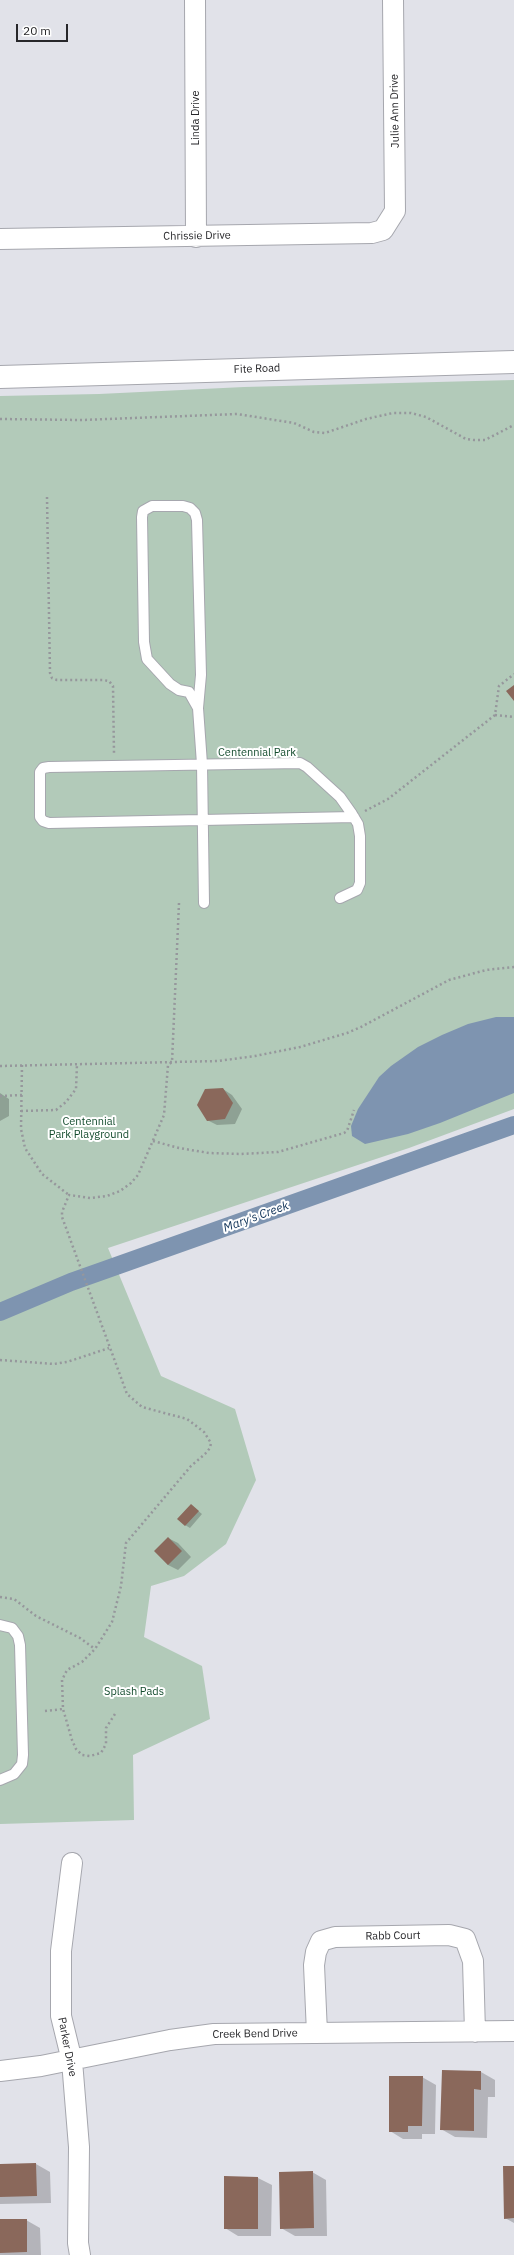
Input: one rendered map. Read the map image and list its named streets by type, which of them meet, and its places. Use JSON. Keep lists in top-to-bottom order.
{
  "streets": {
    "street": [
      "Julie Ann Drive",
      "Linda Drive",
      "Chrissie Drive",
      "Fite Road",
      "Rabb Court",
      "Creek Bend Drive",
      "Parker Drive"
    ]
  },
  "crossings": [
    ["Julie Ann Drive", "Chrissie Drive"],
    ["Linda Drive", "Chrissie Drive"],
    ["Rabb Court", "Creek Bend Drive"],
    ["Creek Bend Drive", "Parker Drive"]
  ],
  "water": ["Mary's Creek"],
  "parks": ["Centennial Park", "Centennial Park Playground", "Splash Pads"],
  "scale_bar": "20 m"
}
